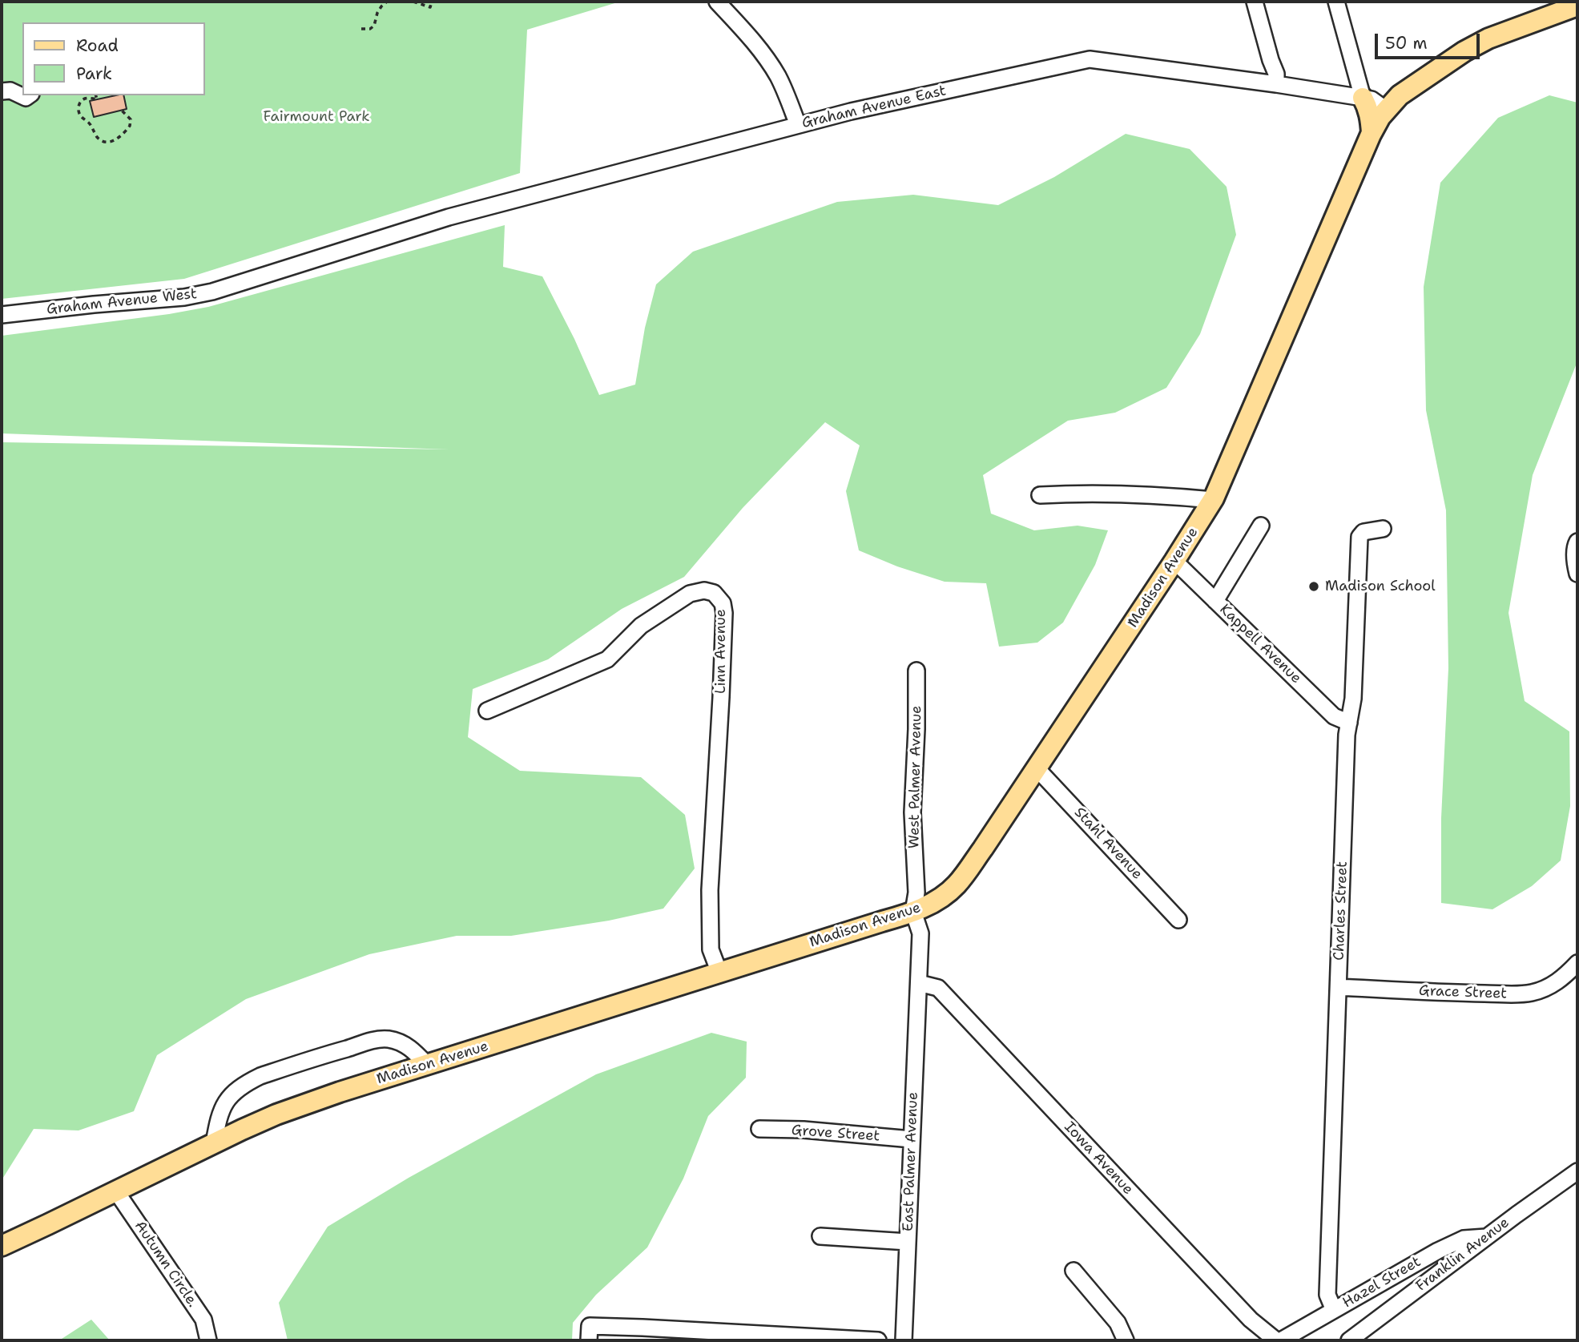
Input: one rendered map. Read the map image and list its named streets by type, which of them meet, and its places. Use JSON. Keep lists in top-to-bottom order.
{
  "streets": {
    "main road": ["Madison Avenue"],
    "street": [
      "Graham Avenue East",
      "Graham Avenue West",
      "Kappell Avenue",
      "Linn Avenue",
      "West Palmer Avenue",
      "Stahl Avenue",
      "Charles Street",
      "Grace Street",
      "Grove Street",
      "Iowa Avenue",
      "East Palmer Avenue",
      "Franklin Avenue",
      "Autumn Circle.",
      "Hazel Street"
    ]
  },
  "crossings": [
    ["Graham Avenue East", "Graham Avenue West"],
    ["Graham Avenue East", "Madison Avenue"],
    ["Madison Avenue", "Kappell Avenue"],
    ["Madison Avenue", "Linn Avenue"],
    ["Madison Avenue", "West Palmer Avenue"],
    ["Madison Avenue", "Stahl Avenue"],
    ["Madison Avenue", "Autumn Circle."],
    ["Kappell Avenue", "Charles Street"],
    ["West Palmer Avenue", "Iowa Avenue"],
    ["West Palmer Avenue", "East Palmer Avenue"],
    ["Charles Street", "Grace Street"],
    ["Charles Street", "Hazel Street"],
    ["Grove Street", "East Palmer Avenue"],
    ["Iowa Avenue", "East Palmer Avenue"],
    ["Franklin Avenue", "Hazel Street"]
  ],
  "parks": ["Fairmount Park"],
  "places": ["Madison School"],
  "legend": ["Road", "Park"],
  "scale_bar": "50 m"
}
